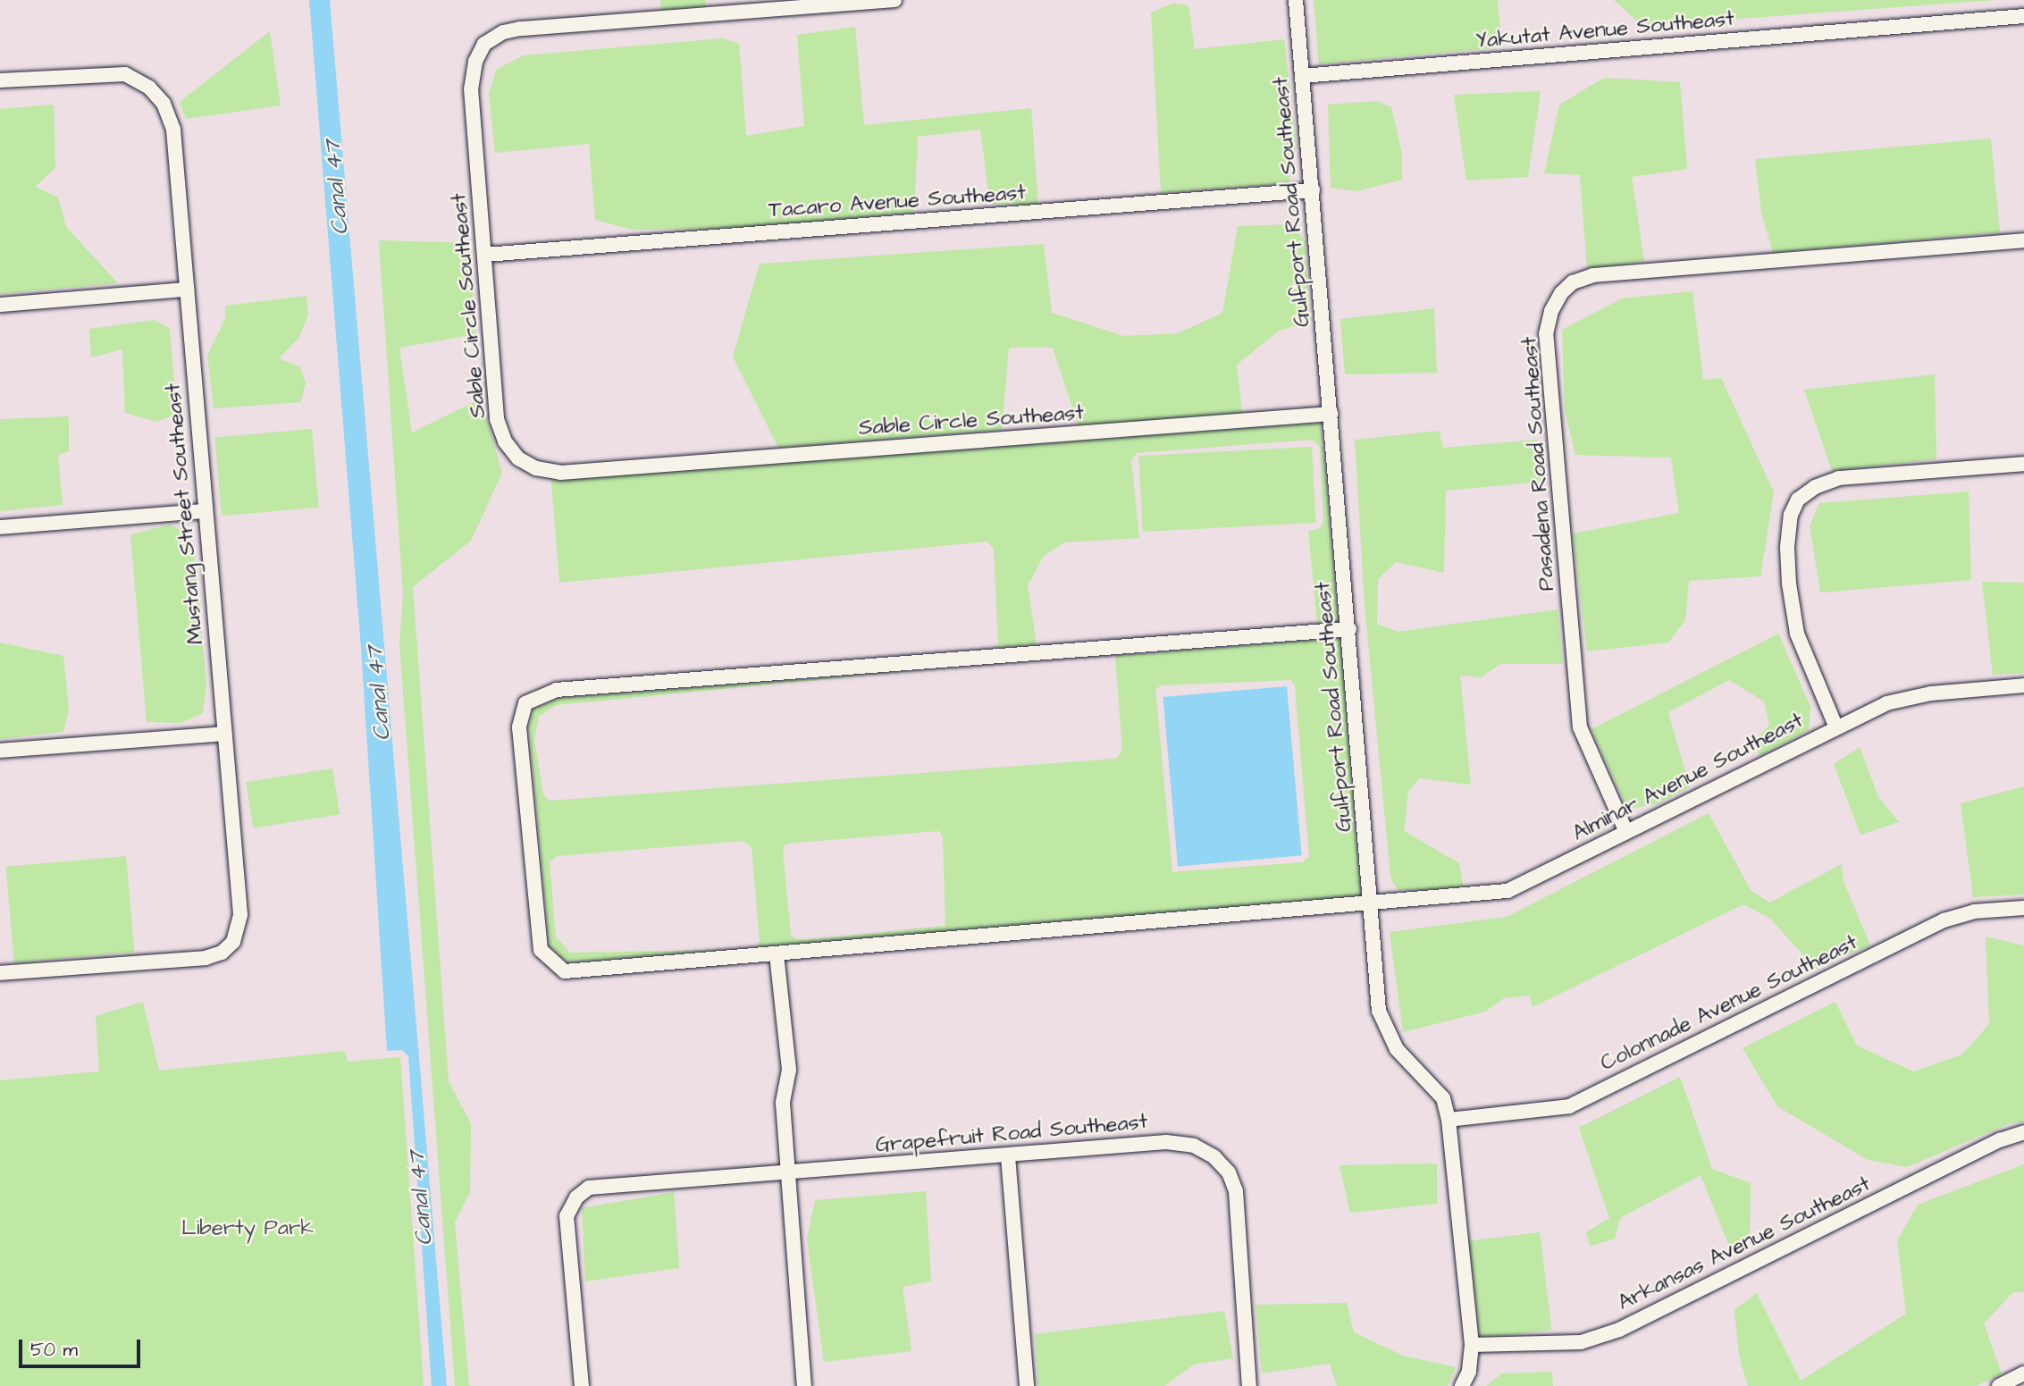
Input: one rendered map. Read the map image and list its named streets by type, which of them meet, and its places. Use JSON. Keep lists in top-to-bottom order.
{
  "streets": {
    "street": [
      "Yakutat Avenue Southeast",
      "Tacaro Avenue Southeast",
      "Gulfport Road Southeast",
      "Sable Circle Southeast",
      "Pasadena Road Southeast",
      "Mustang Street Southeast",
      "Alminar Avenue Southeast",
      "Colonnade Avenue Southeast",
      "Grapefruit Road Southeast",
      "Arkansas Avenue Southeast"
    ]
  },
  "crossings": [
    ["Yakutat Avenue Southeast", "Gulfport Road Southeast"],
    ["Tacaro Avenue Southeast", "Gulfport Road Southeast"],
    ["Tacaro Avenue Southeast", "Sable Circle Southeast"],
    ["Gulfport Road Southeast", "Sable Circle Southeast"],
    ["Gulfport Road Southeast", "Alminar Avenue Southeast"],
    ["Gulfport Road Southeast", "Colonnade Avenue Southeast"],
    ["Gulfport Road Southeast", "Arkansas Avenue Southeast"],
    ["Pasadena Road Southeast", "Alminar Avenue Southeast"]
  ],
  "water": ["Canal 47"],
  "parks": ["Liberty Park"],
  "scale_bar": "50 m"
}
